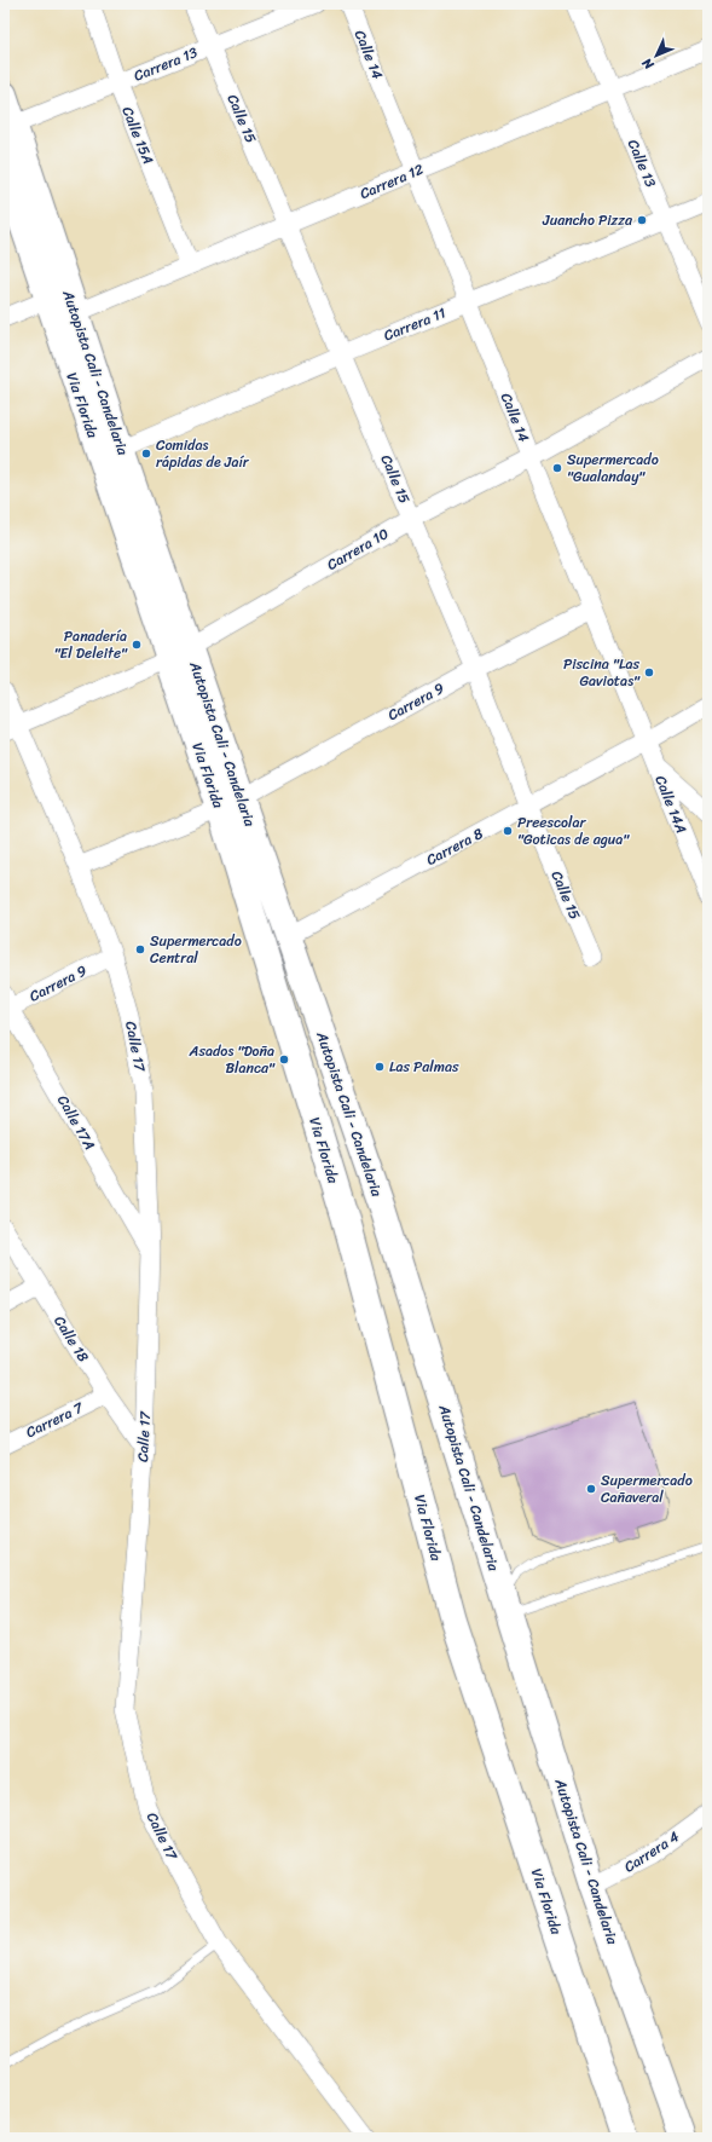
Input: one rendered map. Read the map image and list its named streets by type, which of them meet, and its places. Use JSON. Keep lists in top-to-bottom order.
{
  "streets": {
    "main road": ["Autopista Cali - Candelaria", "Via Florida"],
    "street": [
      "Calle 14",
      "Carrera 13",
      "Calle 15",
      "Calle 15A",
      "Calle 13",
      "Carrera 12",
      "Carrera 11",
      "Carrera 10",
      "Carrera 9",
      "Calle 14A",
      "Carrera 8",
      "Calle 17",
      "Calle 17A",
      "Calle 18",
      "Carrera 7",
      "Carrera 4"
    ]
  },
  "crossings": [
    ["Calle 14", "Carrera 12"],
    ["Calle 14", "Carrera 11"],
    ["Calle 14", "Carrera 10"],
    ["Calle 14", "Carrera 9"],
    ["Calle 14", "Calle 14A"],
    ["Calle 14", "Carrera 8"],
    ["Carrera 13", "Calle 15"],
    ["Carrera 13", "Calle 15A"],
    ["Carrera 13", "Autopista Cali - Candelaria"],
    ["Calle 15", "Carrera 12"],
    ["Calle 15", "Carrera 11"],
    ["Calle 15", "Carrera 10"],
    ["Calle 15", "Carrera 9"],
    ["Calle 15", "Carrera 8"],
    ["Calle 15A", "Carrera 12"],
    ["Calle 13", "Carrera 12"],
    ["Calle 13", "Carrera 11"],
    ["Carrera 12", "Autopista Cali - Candelaria"],
    ["Carrera 11", "Autopista Cali - Candelaria"],
    ["Autopista Cali - Candelaria", "Via Florida"],
    ["Autopista Cali - Candelaria", "Carrera 10"],
    ["Autopista Cali - Candelaria", "Carrera 9"],
    ["Autopista Cali - Candelaria", "Carrera 8"],
    ["Autopista Cali - Candelaria", "Carrera 4"],
    ["Via Florida", "Carrera 10"],
    ["Via Florida", "Carrera 9"],
    ["Carrera 10", "Calle 17"],
    ["Carrera 9", "Calle 17"],
    ["Carrera 9", "Calle 17A"],
    ["Calle 17", "Calle 17A"],
    ["Calle 17", "Calle 18"],
    ["Calle 18", "Carrera 7"]
  ],
  "places": [
    "Juancho Pizza",
    "Comidas rápidas de Jaír",
    "Supermercado \"Gualanday\"",
    "Panadería \"El Deleite\"",
    "Piscina \"Las Gaviotas\"",
    "Preescolar \"Goticas de agua\"",
    "Supermercado Central",
    "Asados \"Doña Blanca\"",
    "Las Palmas",
    "Supermercado Cañaveral"
  ],
  "north": "bottom left"
}
